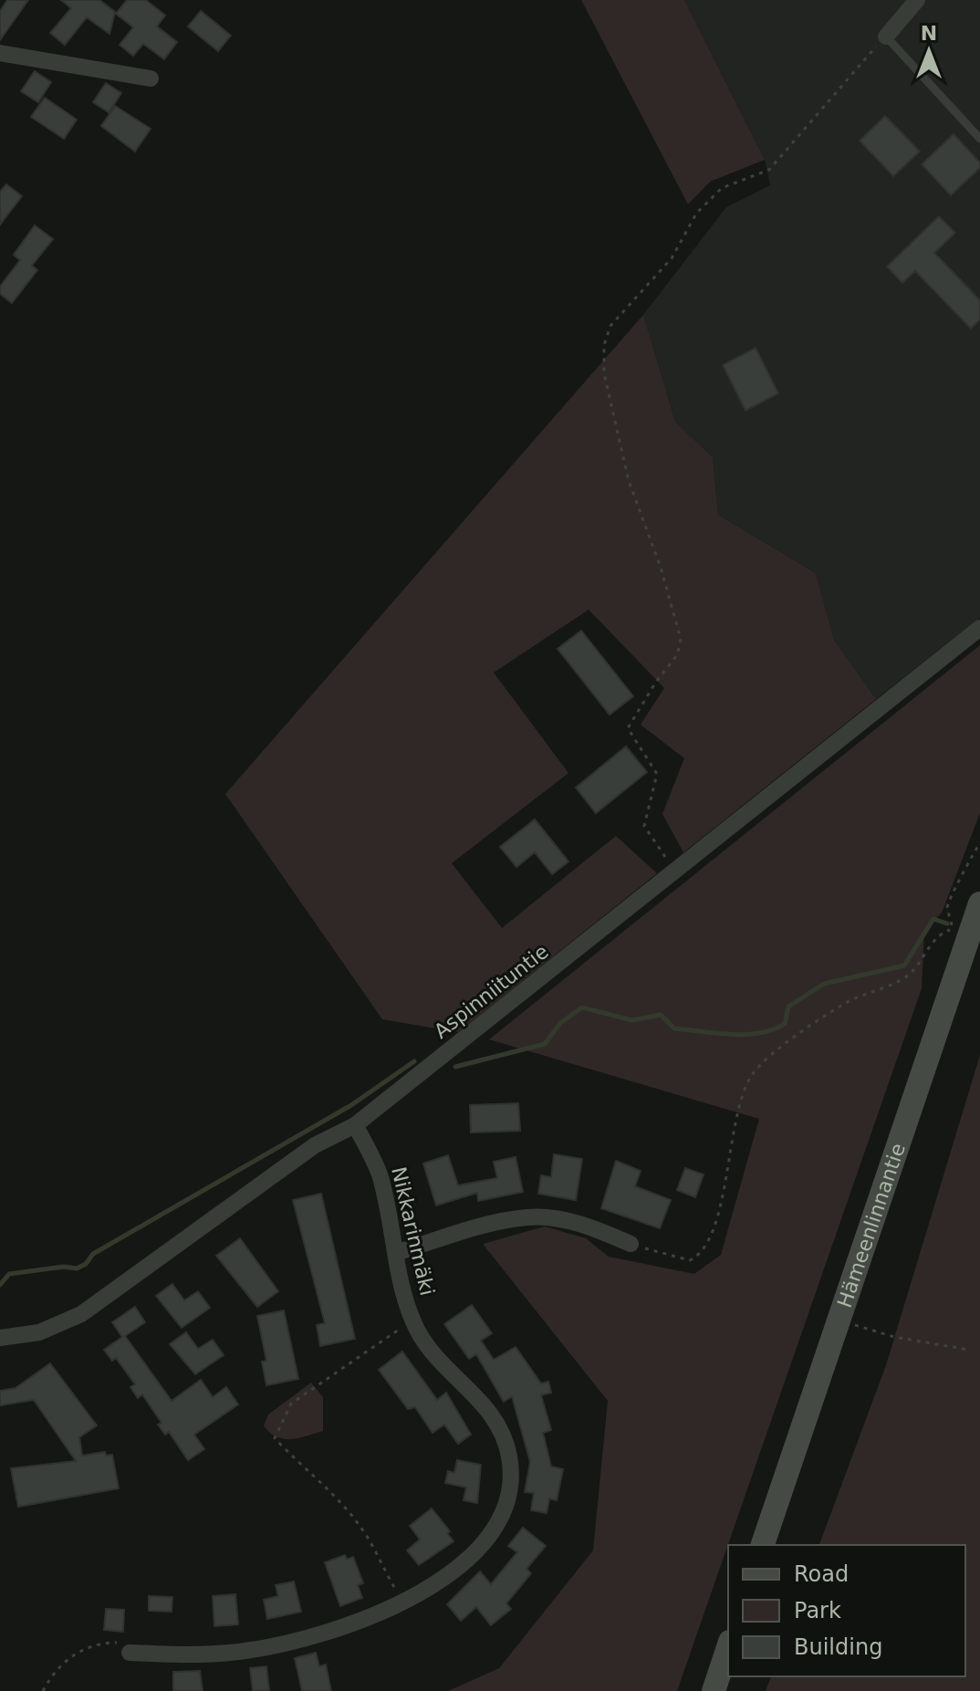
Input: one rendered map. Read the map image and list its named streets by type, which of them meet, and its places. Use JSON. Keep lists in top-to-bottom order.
{
  "streets": {
    "main road": ["Hämeenlinnantie"],
    "street": ["Aspinniituntie", "Nikkarinmäki"]
  },
  "crossings": [
    ["Aspinniituntie", "Nikkarinmäki"]
  ],
  "legend": ["Road", "Park", "Building"],
  "north": "top"
}
